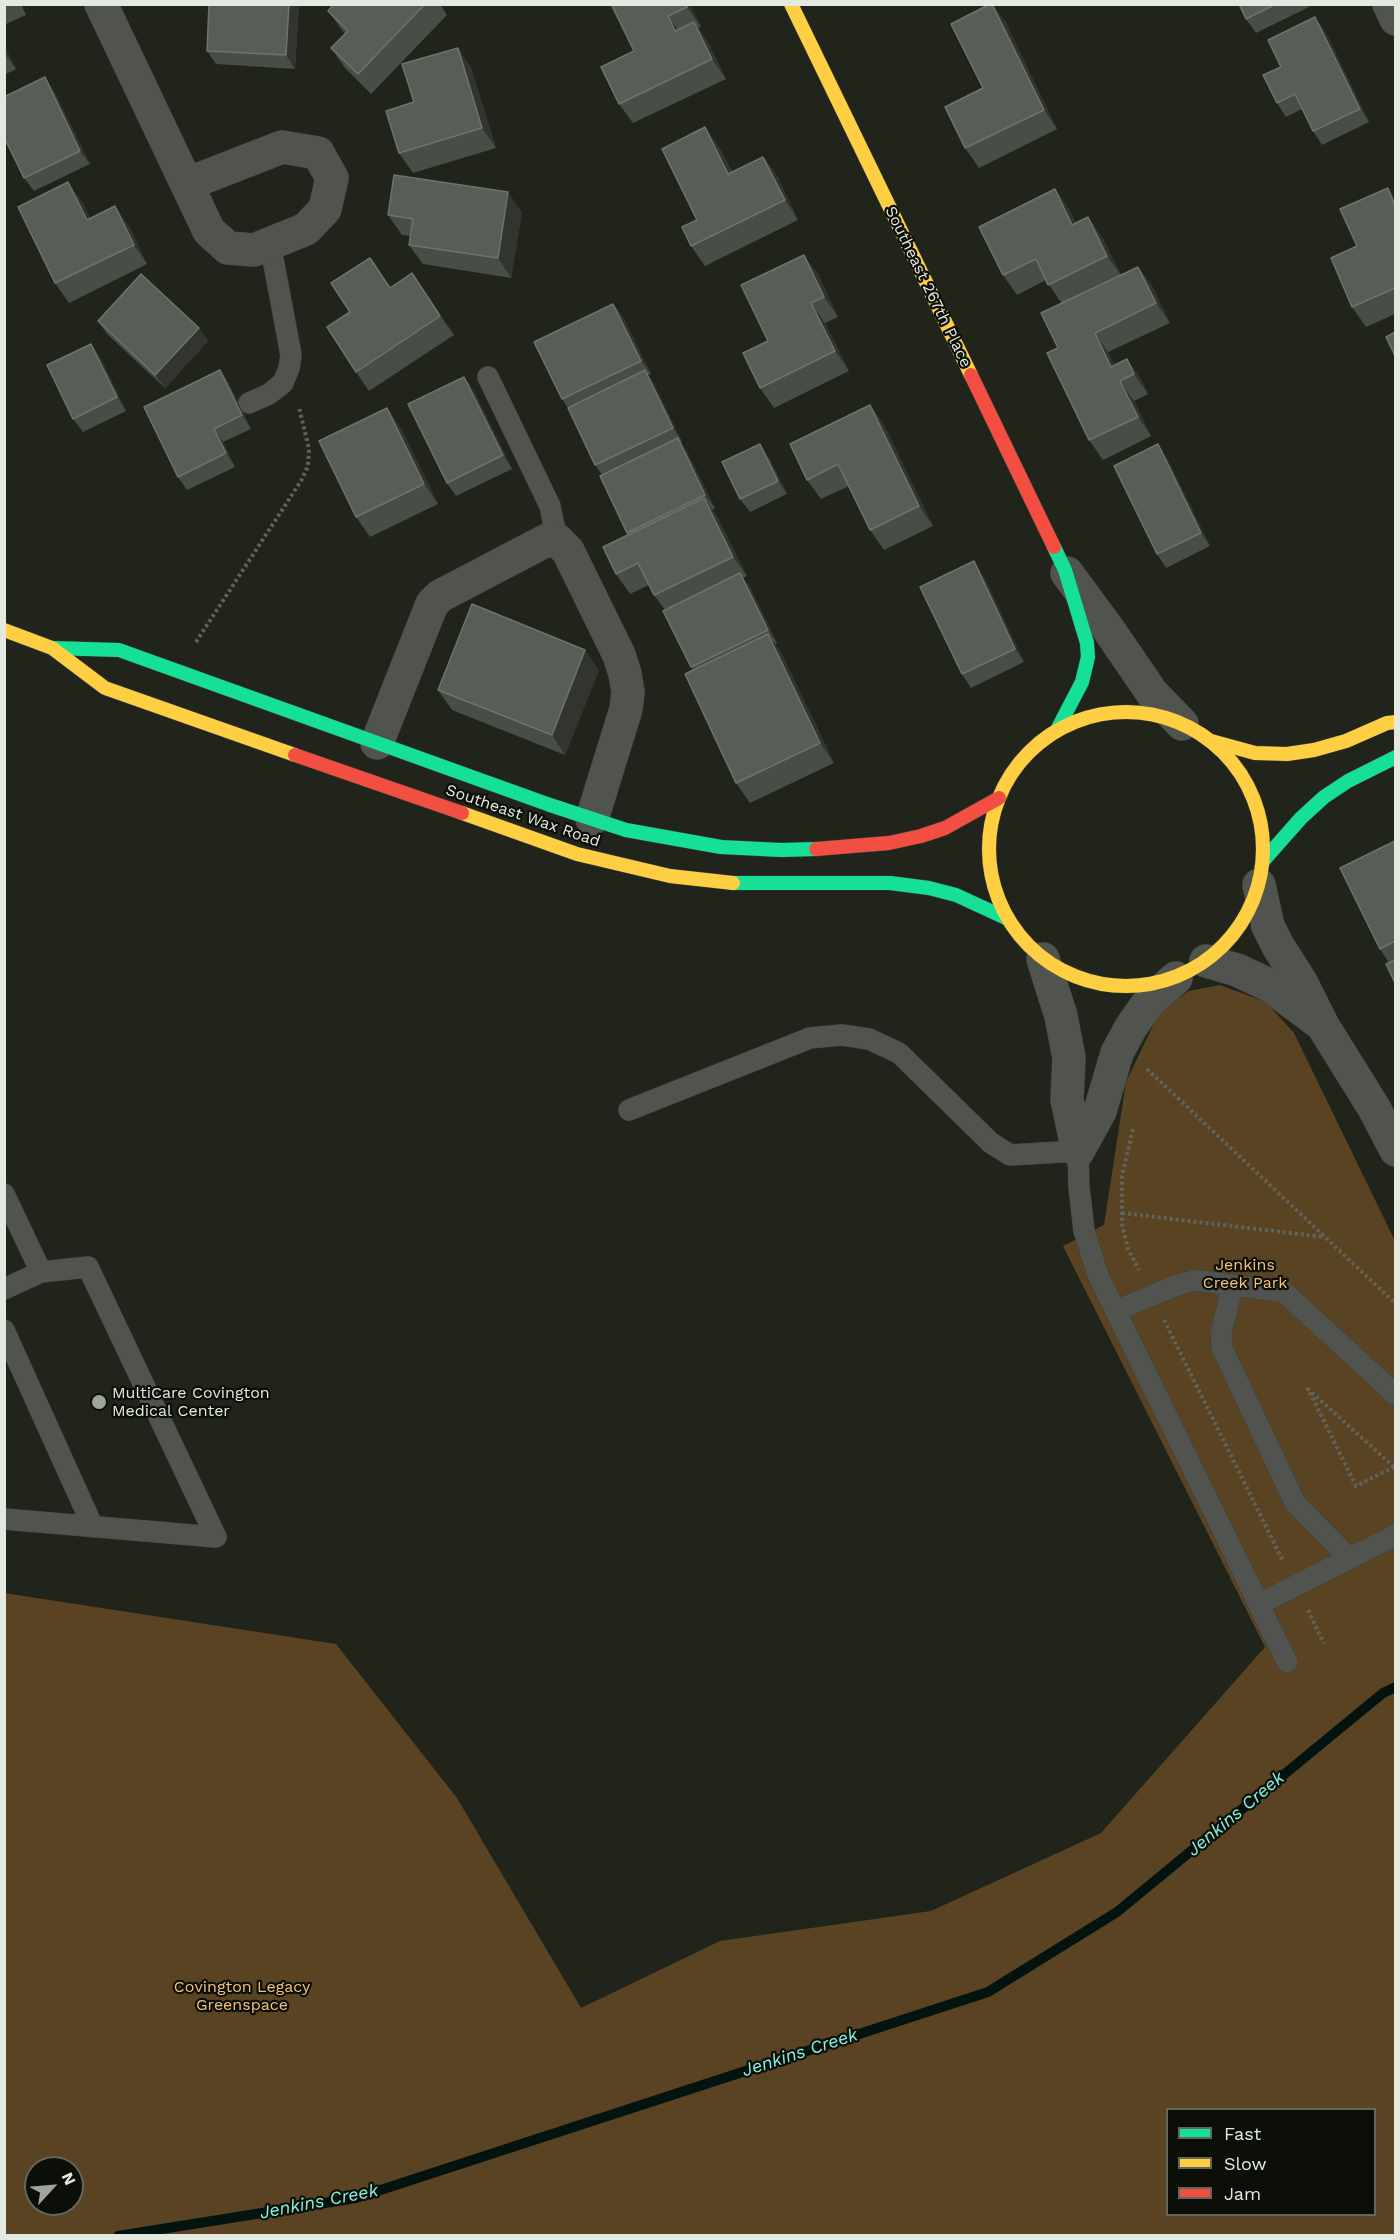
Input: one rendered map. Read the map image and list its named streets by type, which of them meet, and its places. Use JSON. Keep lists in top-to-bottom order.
{
  "streets": {
    "street": ["Southeast 267th Place", "Southeast Wax Road"]
  },
  "water": ["Jenkins Creek"],
  "parks": ["Jenkins Creek Park", "Covington Legacy Greenspace"],
  "places": ["MultiCare Covington Medical Center"],
  "legend": ["Fast", "Slow", "Jam"],
  "north": "top right"
}
